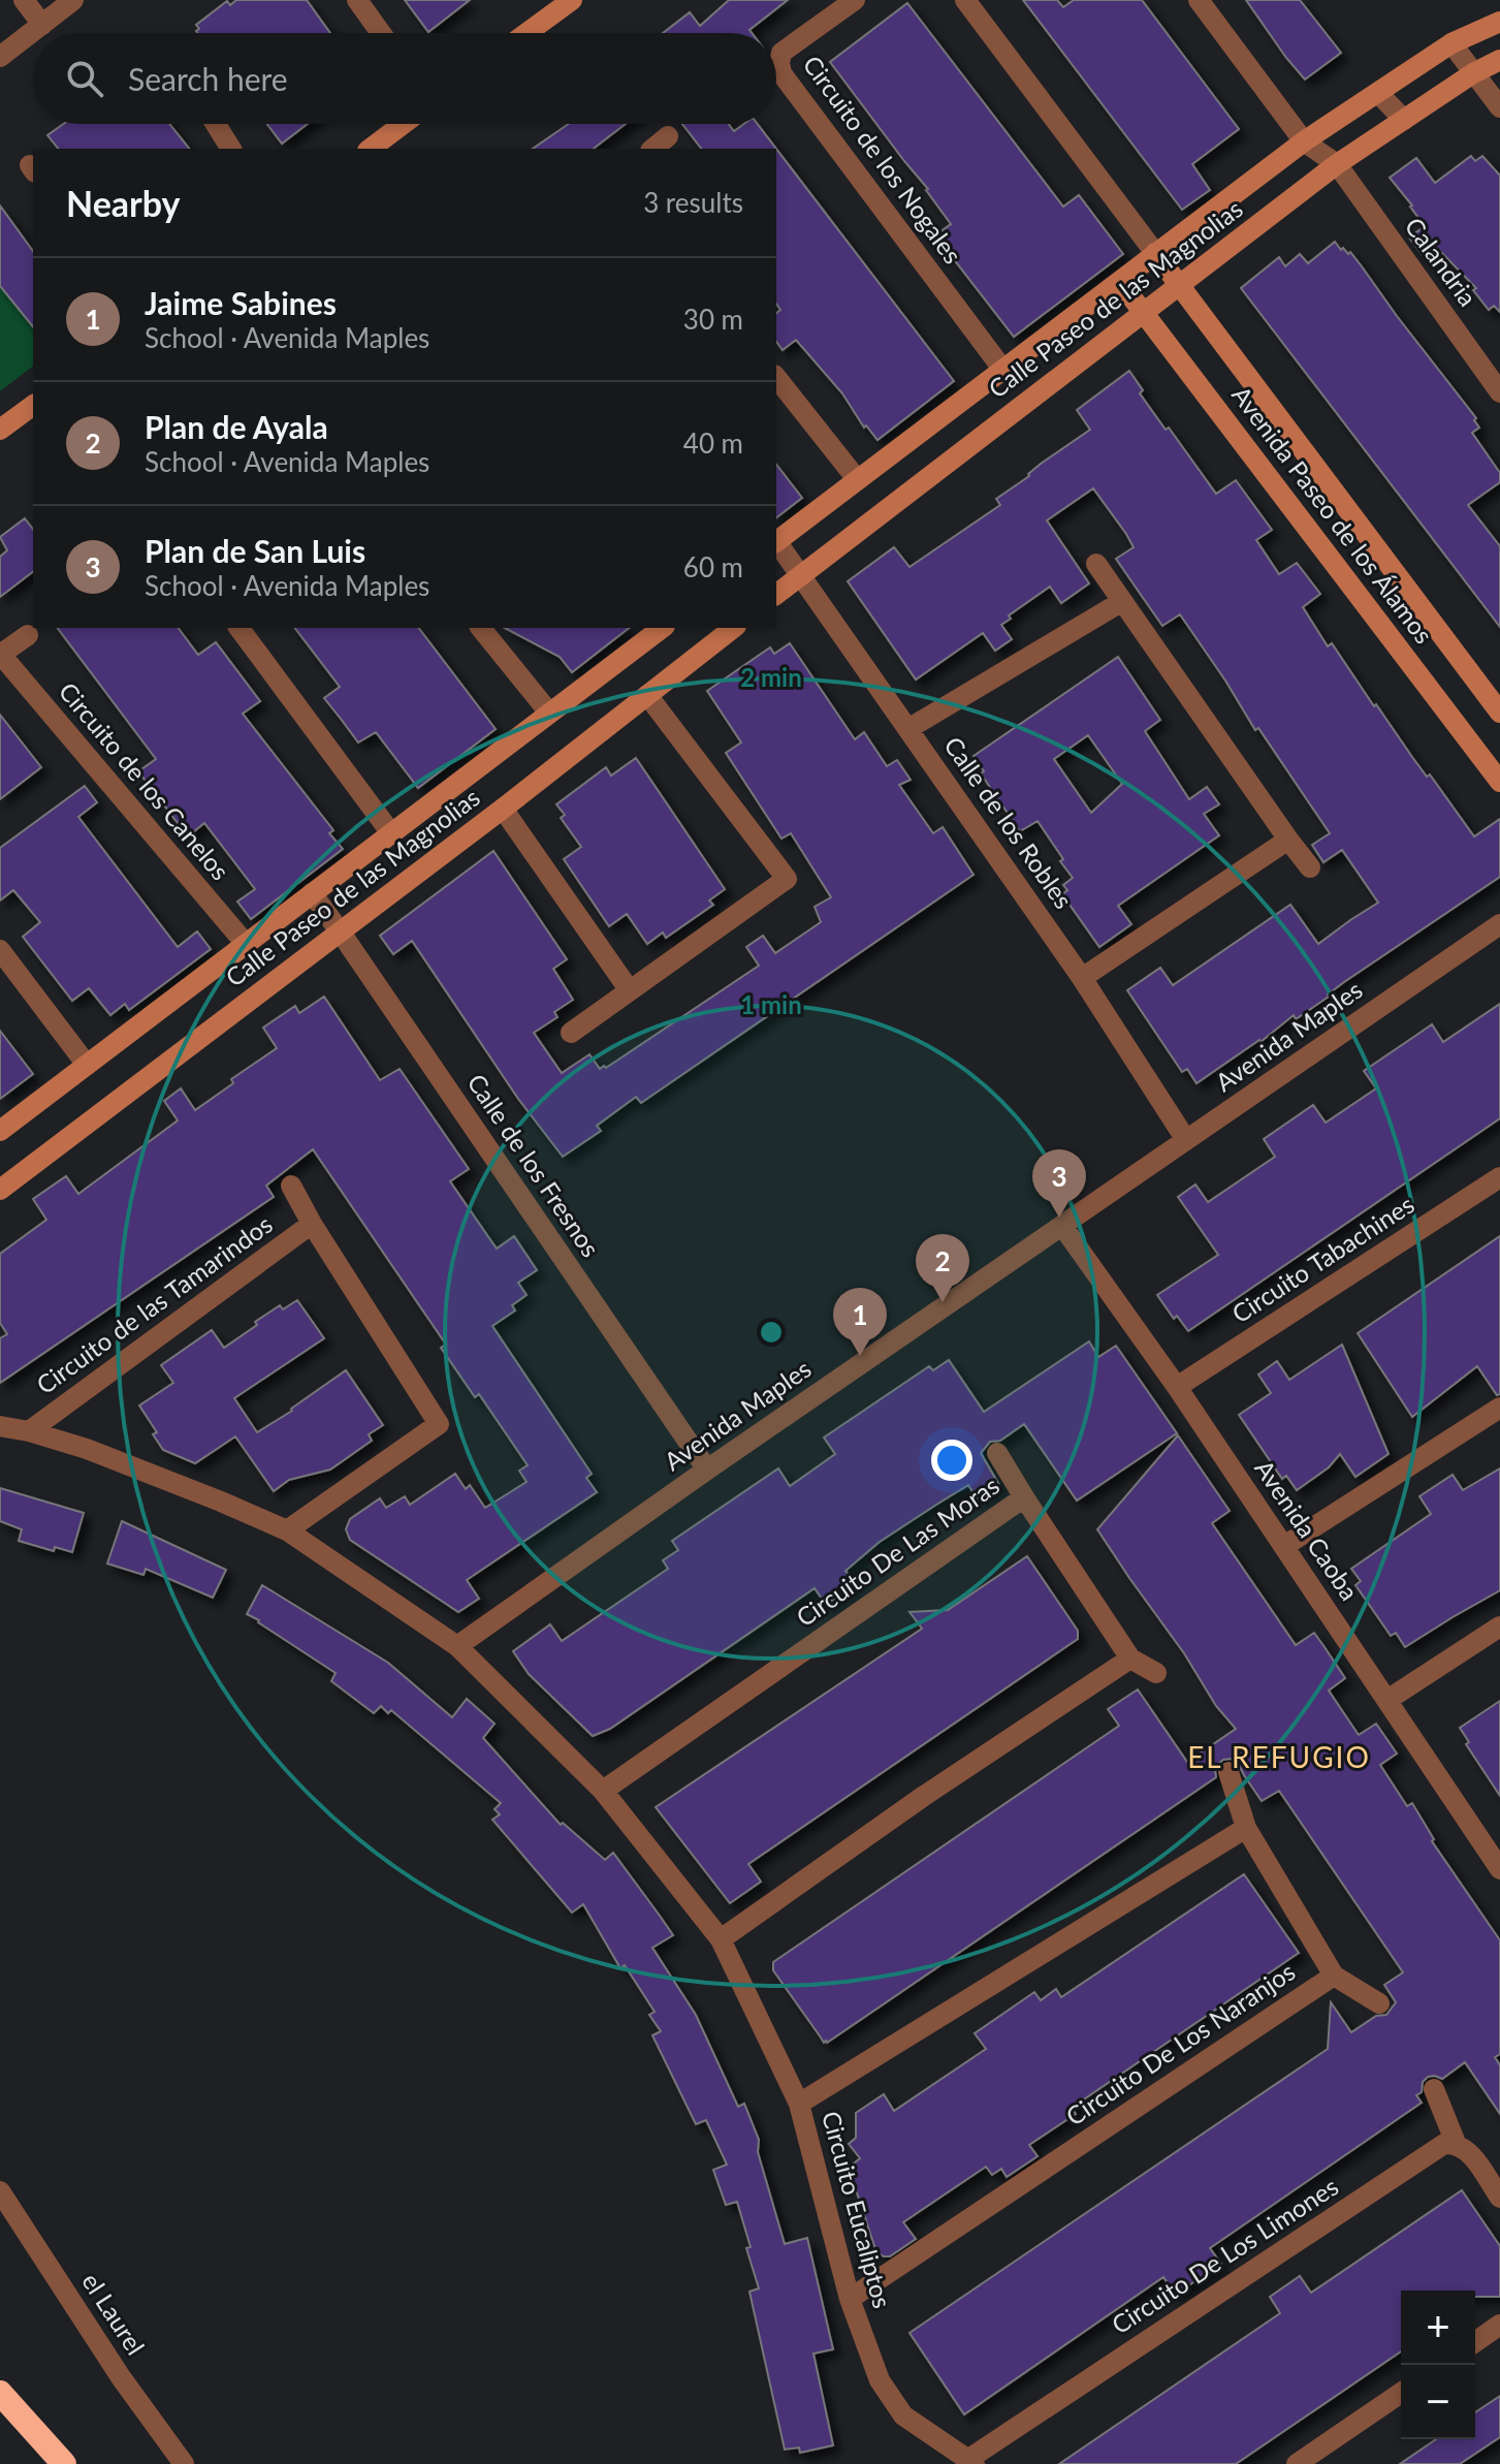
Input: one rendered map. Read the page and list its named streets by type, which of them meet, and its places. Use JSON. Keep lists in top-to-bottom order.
{
  "streets": {
    "street": [
      "Circuito de los Nogales",
      "Calandria",
      "Calle Paseo de las Magnolias",
      "Avenida Paseo de los Álamos",
      "Circuito de los Canelos",
      "Calle de los Robles",
      "Avenida Maples",
      "Calle de los Fresnos",
      "Circuito Tabachines",
      "Circuito de las Tamarindos",
      "Avenida Caoba",
      "Circuito De Las Moras",
      "Circuito De Los Naranjos",
      "Circuito Eucaliptos",
      "Circuito De Los Limones",
      "el Laurel"
    ]
  },
  "crossings": [
    ["Circuito de los Nogales", "Calle Paseo de las Magnolias"],
    ["Calandria", "Calle Paseo de las Magnolias"],
    ["Calle Paseo de las Magnolias", "Avenida Paseo de los Álamos"],
    ["Calle Paseo de las Magnolias", "Circuito de los Canelos"],
    ["Calle Paseo de las Magnolias", "Calle de los Robles"],
    ["Calle Paseo de las Magnolias", "Calle de los Fresnos"],
    ["Calle de los Robles", "Avenida Maples"],
    ["Avenida Maples", "Calle de los Fresnos"],
    ["Avenida Maples", "Avenida Caoba"],
    ["Avenida Maples", "Circuito Eucaliptos"],
    ["Circuito Tabachines", "Avenida Caoba"],
    ["Circuito de las Tamarindos", "Circuito Eucaliptos"],
    ["Circuito De Las Moras", "Circuito Eucaliptos"],
    ["Circuito De Los Naranjos", "Circuito Eucaliptos"],
    ["Circuito Eucaliptos", "Circuito De Los Limones"]
  ],
  "districts": ["EL REFUGIO"],
  "page": {
    "search": "Search here",
    "heading": ["Nearby", "3 results"],
    "list": [
      {
        "mark": "1",
        "name": "Jaime Sabines",
        "note": "School · Avenida Maples",
        "value": "30 m"
      },
      {
        "mark": "2",
        "name": "Plan de Ayala",
        "note": "School · Avenida Maples",
        "value": "40 m"
      },
      {
        "mark": "3",
        "name": "Plan de San Luis",
        "note": "School · Avenida Maples",
        "value": "60 m"
      }
    ],
    "pins": ["3", "2", "1"],
    "map_buttons": ["+", "−"]
  },
  "rings": ["2 min", "1 min"]
}
